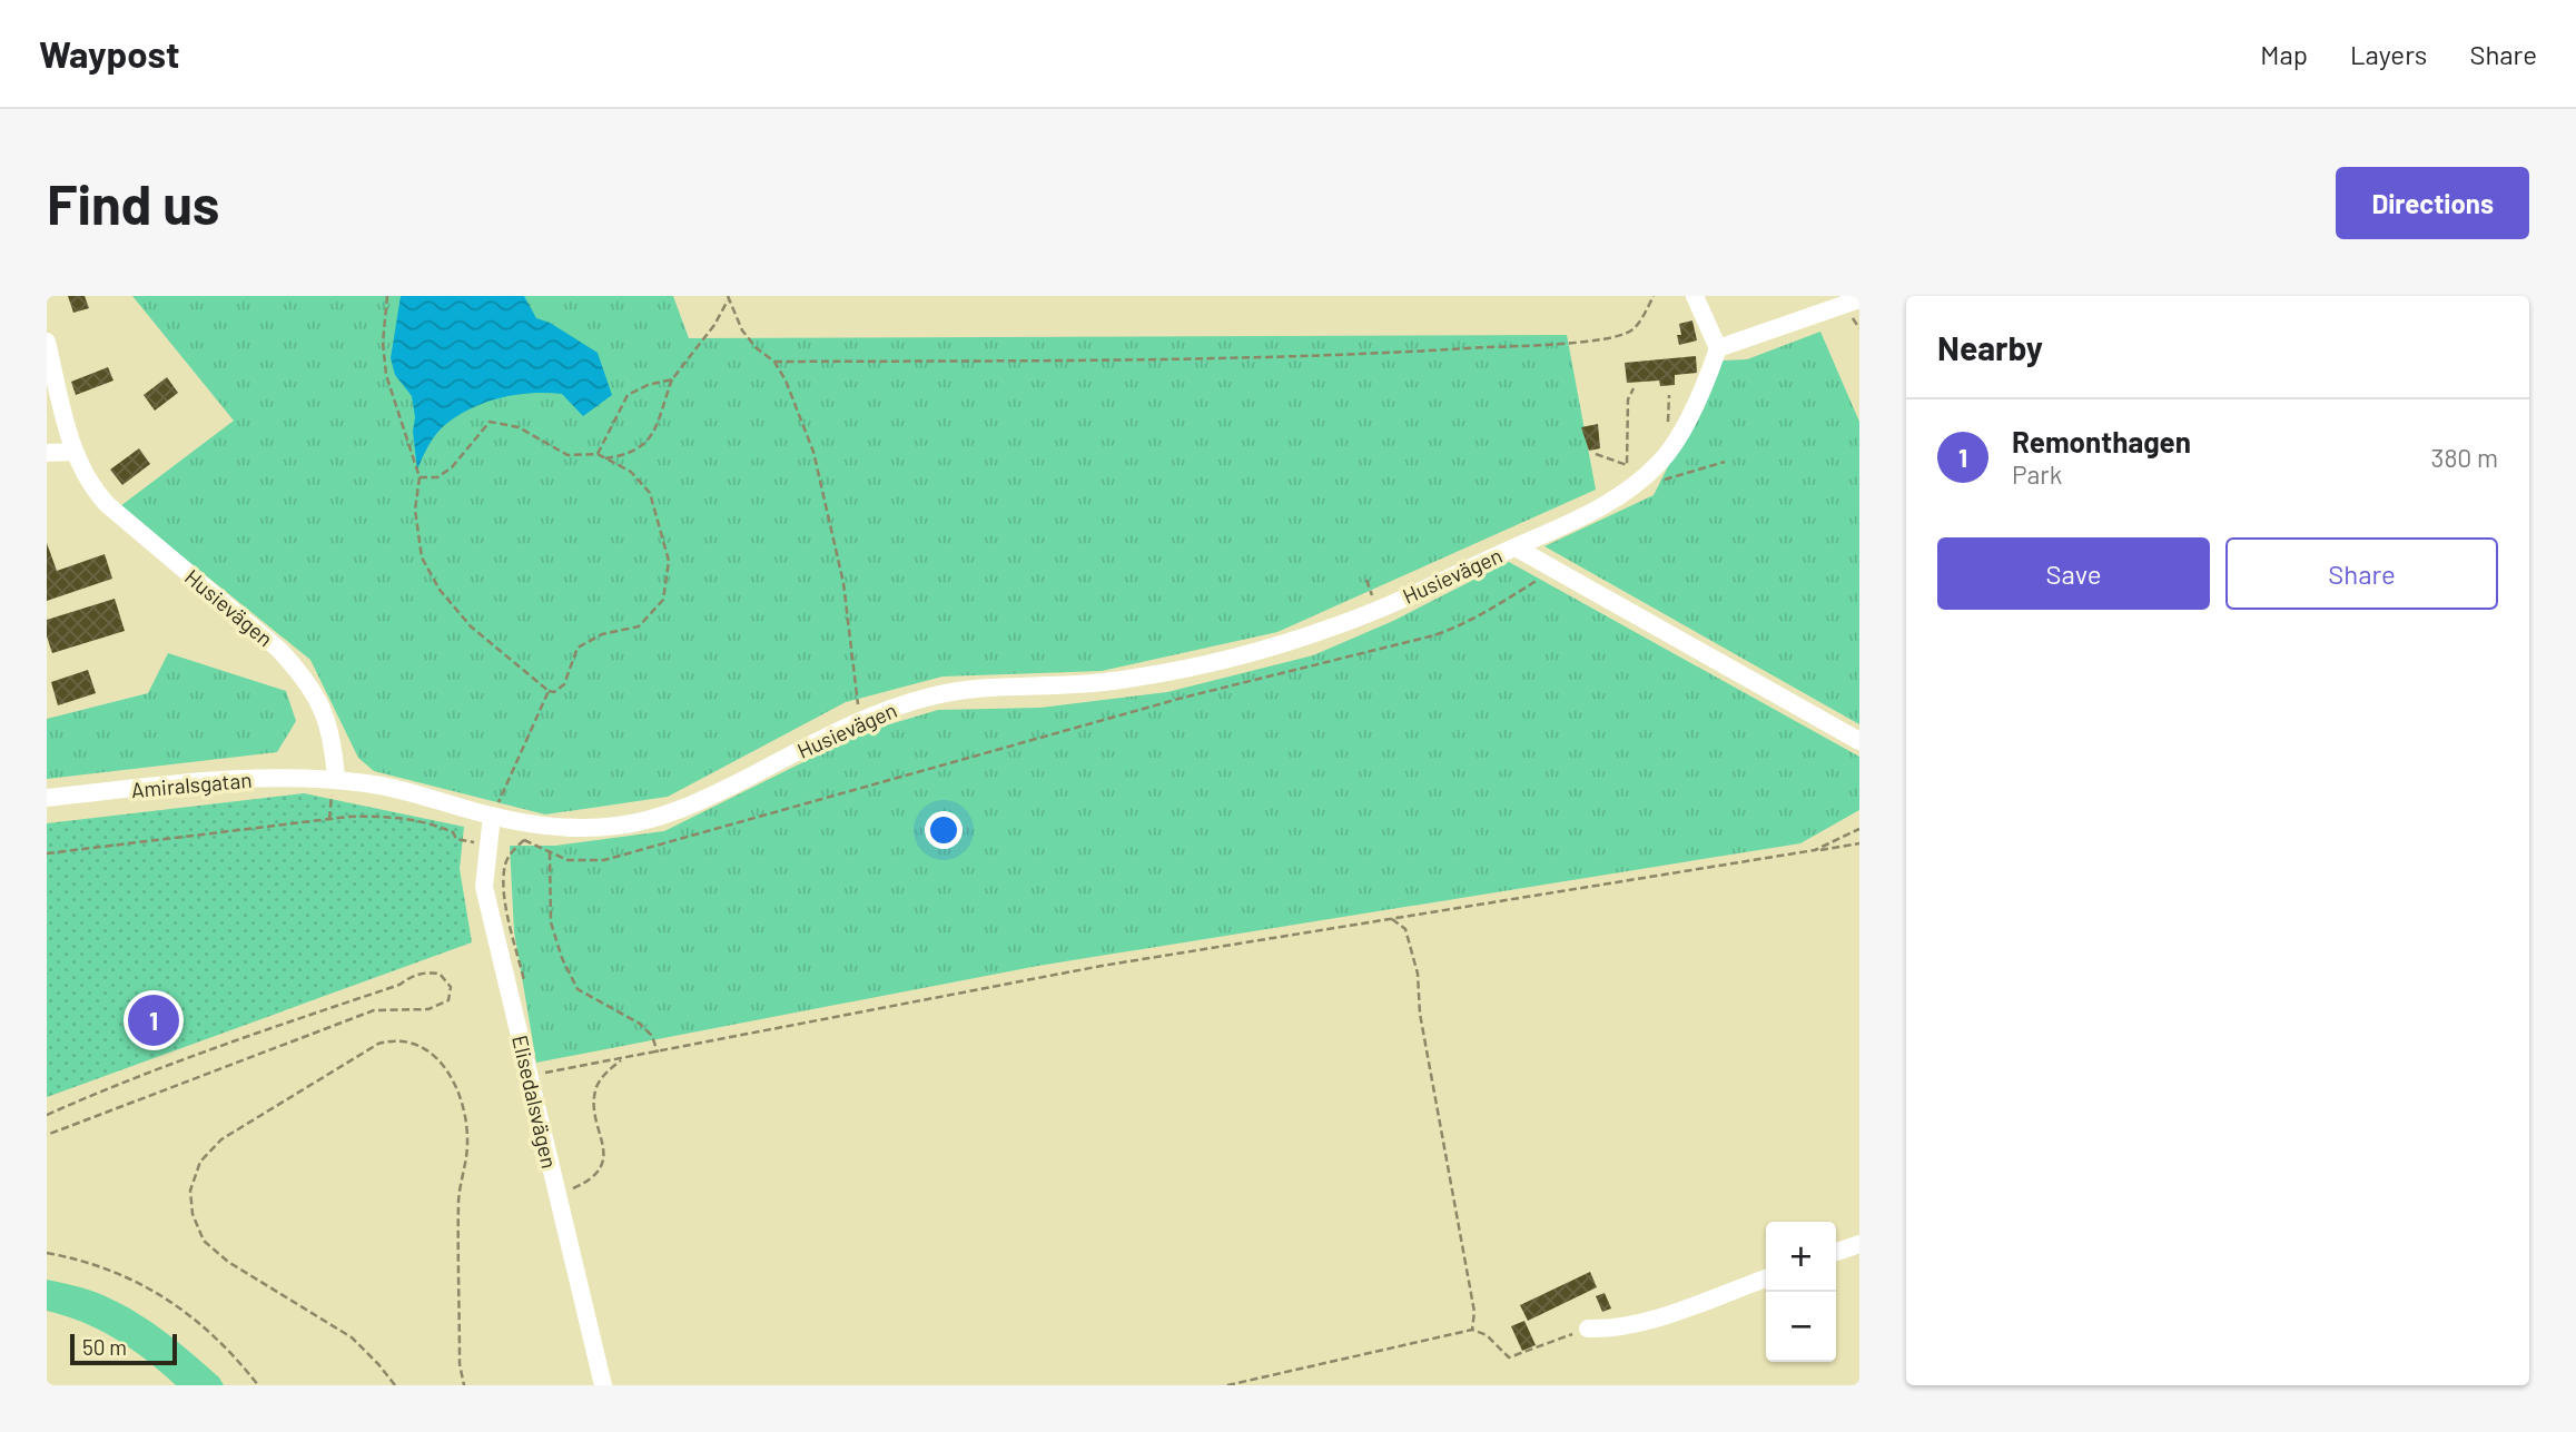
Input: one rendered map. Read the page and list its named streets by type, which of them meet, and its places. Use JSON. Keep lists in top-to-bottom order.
{
  "streets": {
    "street": ["Husievägen", "Amiralsgatan", "Elisedalsvägen"]
  },
  "crossings": [
    ["Husievägen", "Amiralsgatan"],
    ["Husievägen", "Elisedalsvägen"]
  ],
  "scale_bar": "50 m",
  "page": {
    "header": "Waypost",
    "nav": ["Map", "Layers", "Share"],
    "buttons": [
      "Directions",
      ["Save", "Share"]
    ],
    "title": "Find us",
    "heading": "Nearby",
    "list": [
      {
        "mark": "1",
        "name": "Remonthagen",
        "note": "Park",
        "value": "380 m"
      }
    ],
    "pins": "1",
    "map_buttons": ["+", "−"],
    "scale": "50 m"
  }
}
